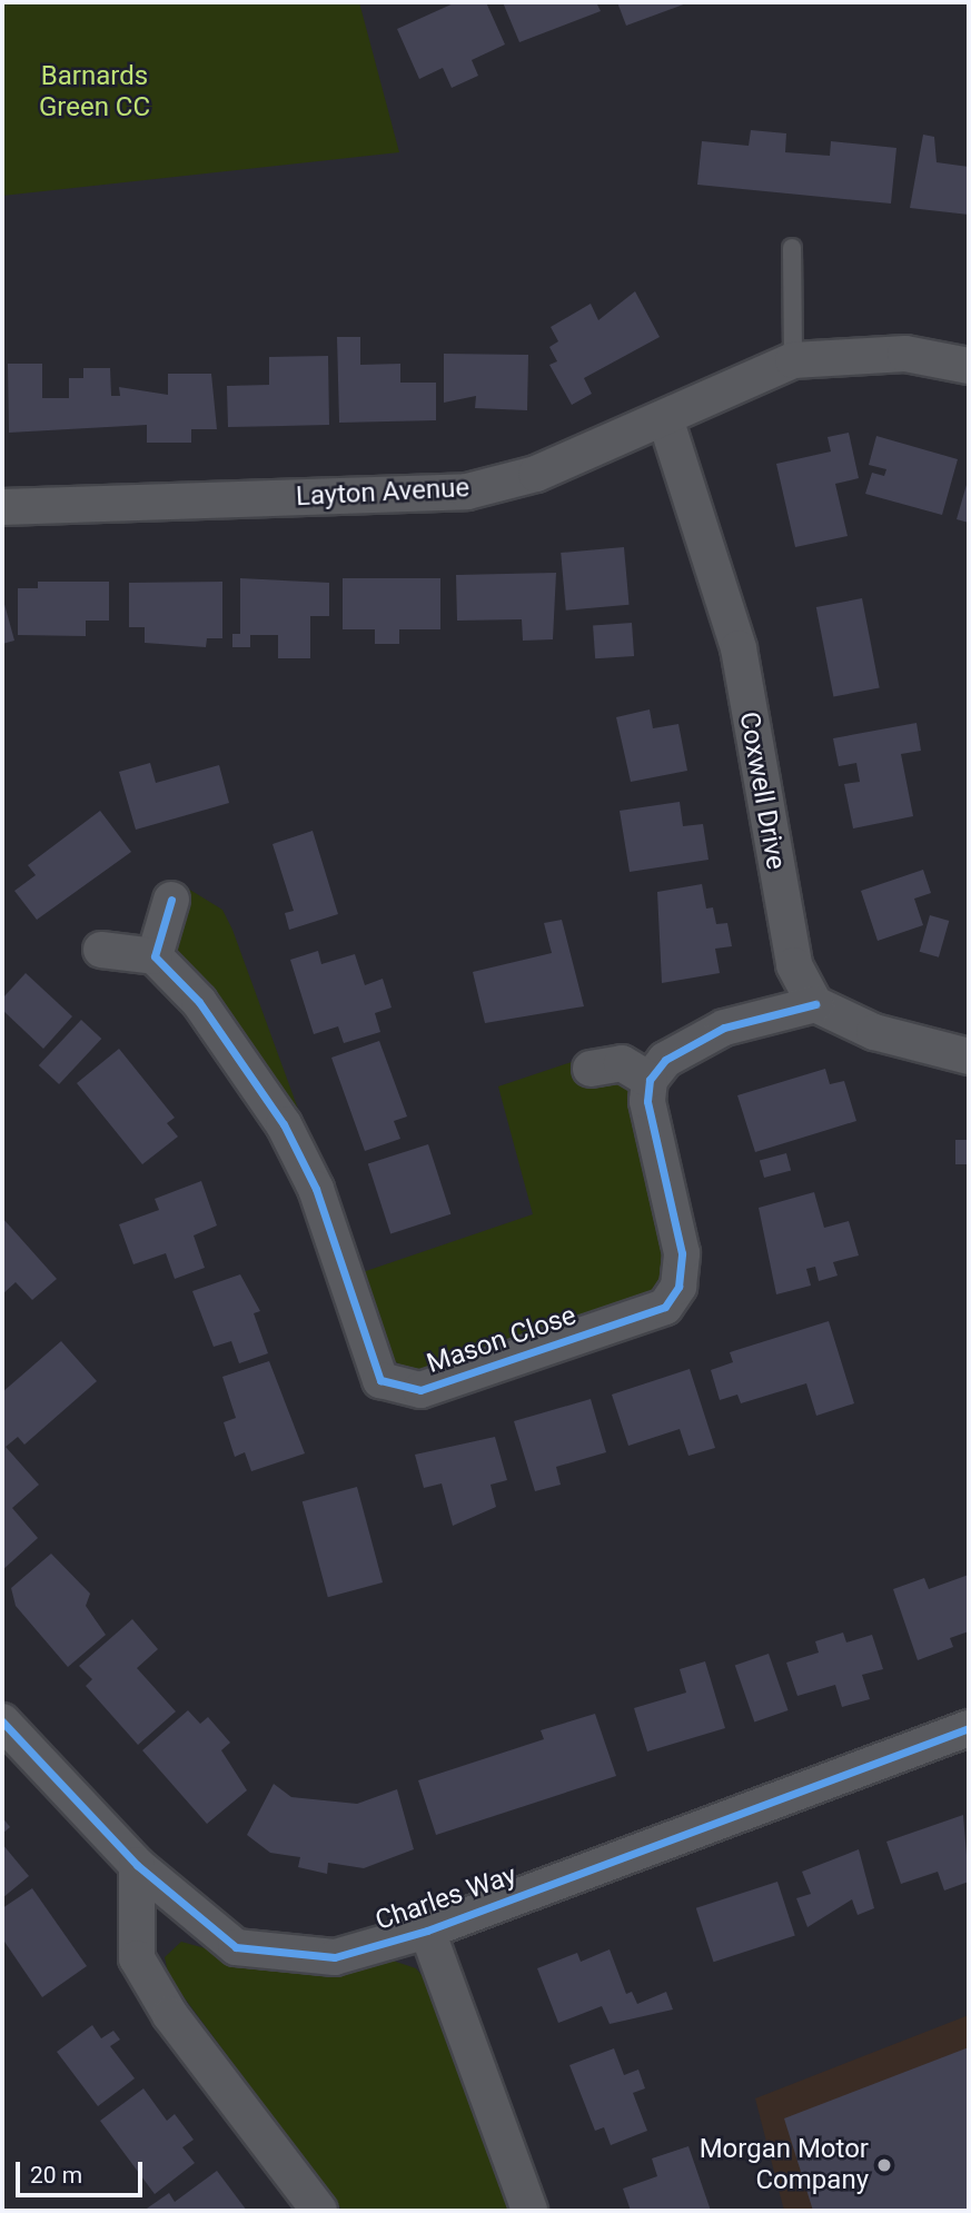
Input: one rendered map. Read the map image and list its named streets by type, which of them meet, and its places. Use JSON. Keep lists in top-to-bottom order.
{
  "streets": {
    "street": [
      "Layton Avenue",
      "Coxwell Drive",
      "Mason Close",
      "Charles Way"
    ]
  },
  "crossings": [
    ["Layton Avenue", "Coxwell Drive"]
  ],
  "parks": ["Barnards Green CC"],
  "places": ["Morgan Motor Company"],
  "scale_bar": "20 m"
}
